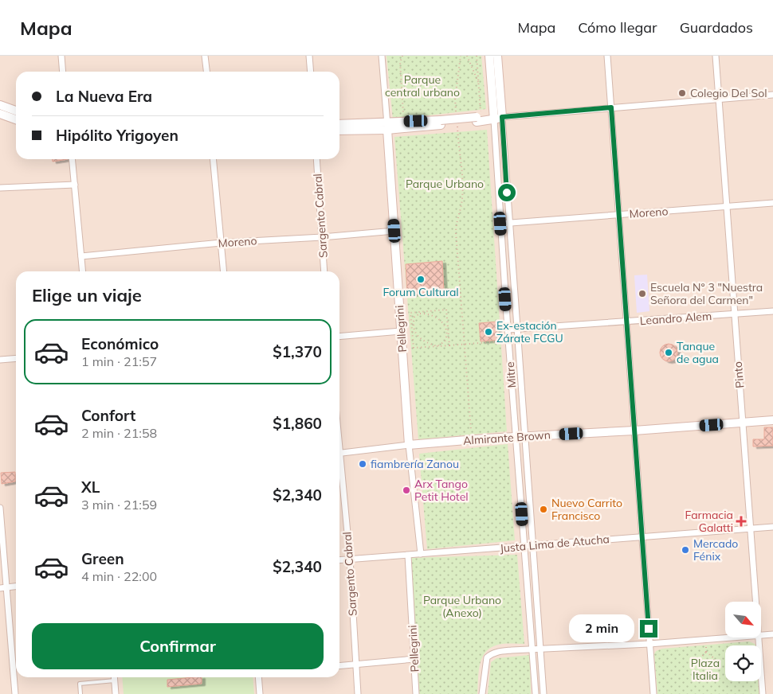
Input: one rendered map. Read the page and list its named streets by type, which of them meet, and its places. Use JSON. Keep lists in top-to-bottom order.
{
  "streets": {
    "street": [
      "Moreno",
      "Sargento Cabral",
      "Leandro Alem",
      "Pellegrini",
      "Mitre",
      "Pinto",
      "Almirante Brown",
      "Justa Lima de Atucha"
    ]
  },
  "crossings": [
    ["Moreno", "Sargento Cabral"],
    ["Moreno", "Pellegrini"],
    ["Moreno", "Mitre"],
    ["Moreno", "Pinto"],
    ["Sargento Cabral", "Justa Lima de Atucha"],
    ["Leandro Alem", "Mitre"],
    ["Leandro Alem", "Pinto"],
    ["Pellegrini", "Almirante Brown"],
    ["Pellegrini", "Justa Lima de Atucha"],
    ["Mitre", "Almirante Brown"],
    ["Mitre", "Justa Lima de Atucha"],
    ["Pinto", "Almirante Brown"],
    ["Pinto", "Justa Lima de Atucha"]
  ],
  "parks": [
    "Parque central urbano",
    "Parque Urbano",
    "Parque Urbano (Anexo)",
    "Plaza Italia"
  ],
  "places": {
    "other": [
      "Colegio Del Sol",
      "Forum Cultural",
      "Escuela N° 3 \"Nuestra Señora del Carmen\"",
      "Ex-estación Zárate FCGU",
      "Tanque de agua",
      "fiambrería Zanou",
      "Arx Tango Petit Hotel",
      "Nuevo Carrito Francisco",
      "Mercado Fénix"
    ],
    "health": ["Farmacia Galatti"]
  },
  "north": "bottom right",
  "page": {
    "header": "Mapa",
    "nav": ["Mapa", "Cómo llegar", "Guardados"],
    "banner": ["La Nueva Era", "Hipólito Yrigoyen"],
    "heading": "Elige un viaje",
    "list": [
      {
        "name": "Económico",
        "note": "1 min · 21:57",
        "value": "$1,370"
      },
      {
        "name": "Confort",
        "note": "2 min · 21:58",
        "value": "$1,860"
      },
      {
        "name": "XL",
        "note": "3 min · 21:59",
        "value": "$2,340"
      },
      {
        "name": "Green",
        "note": "4 min · 22:00",
        "value": "$2,340"
      }
    ],
    "bubble": "2 min",
    "buttons": "Confirmar"
  }
}
